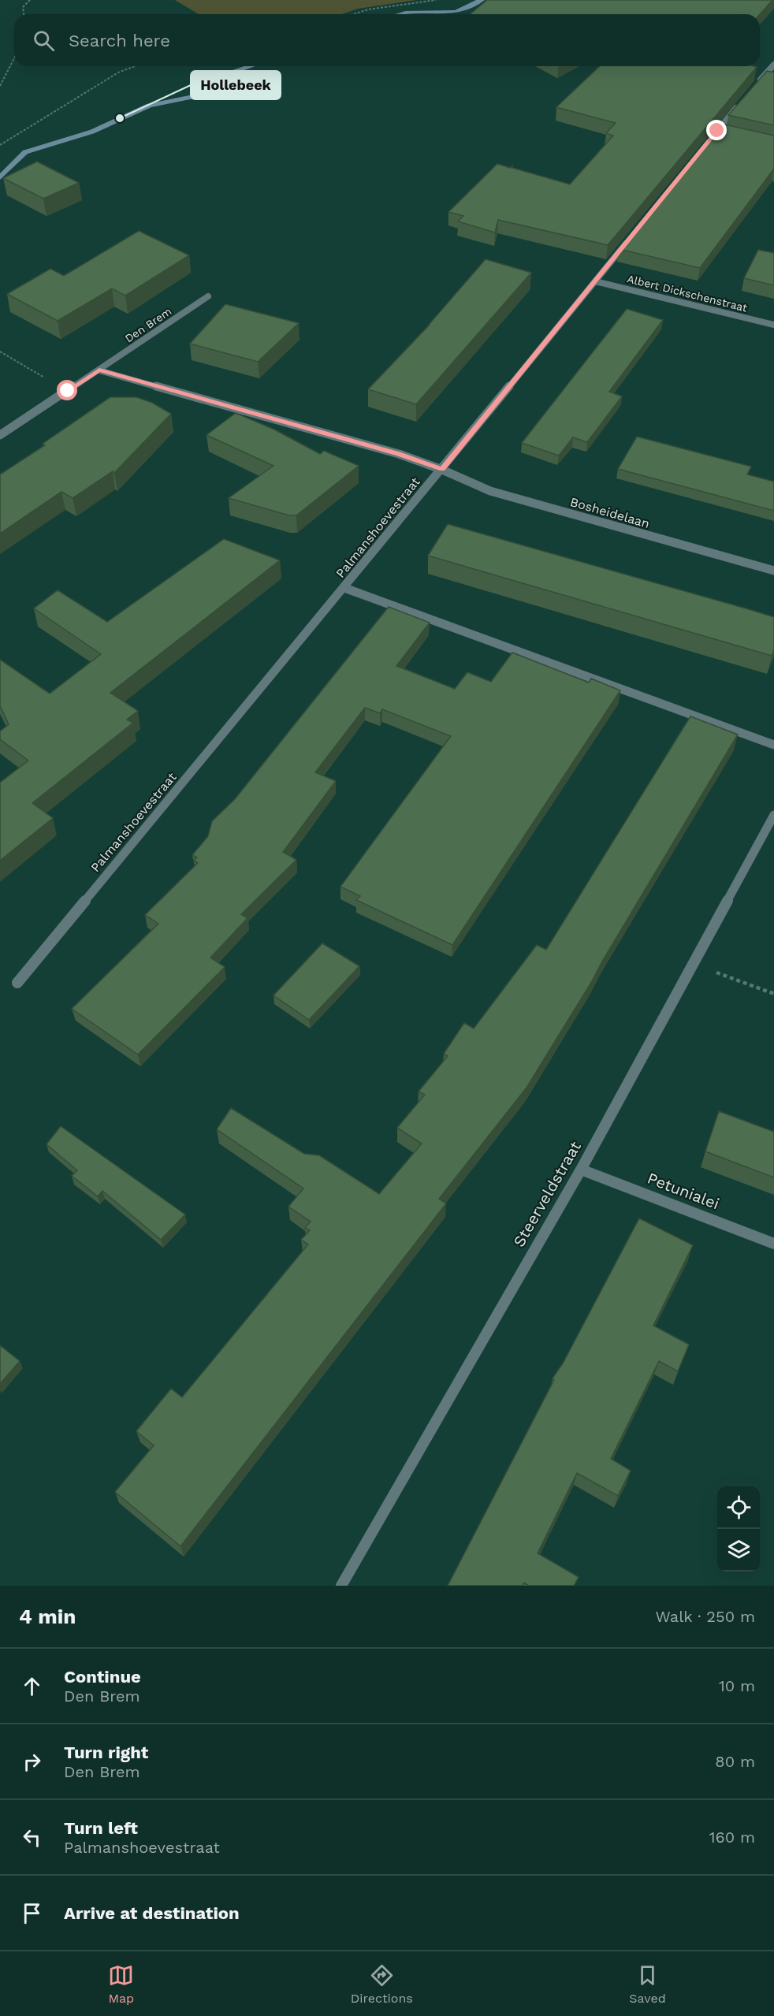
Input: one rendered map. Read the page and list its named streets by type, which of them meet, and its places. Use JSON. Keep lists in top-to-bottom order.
{
  "streets": {
    "street": [
      "Albert Dickschenstraat",
      "Den Brem",
      "Bosheidelaan",
      "Palmanshoevestraat",
      "Petunialei",
      "Steerveldstraat"
    ]
  },
  "crossings": [
    ["Albert Dickschenstraat", "Palmanshoevestraat"],
    ["Bosheidelaan", "Palmanshoevestraat"],
    ["Petunialei", "Steerveldstraat"]
  ],
  "places": ["Hollebeek"],
  "page": {
    "search": "Search here",
    "heading": ["4 min", "Walk · 250 m"],
    "list": [
      ["Continue", "Den Brem", "10 m"],
      ["Turn right", "Den Brem", "80 m"],
      ["Turn left", "Palmanshoevestraat", "160 m"],
      "Arrive at destination"
    ],
    "nav": ["Map", "Directions", "Saved"]
  }
}
